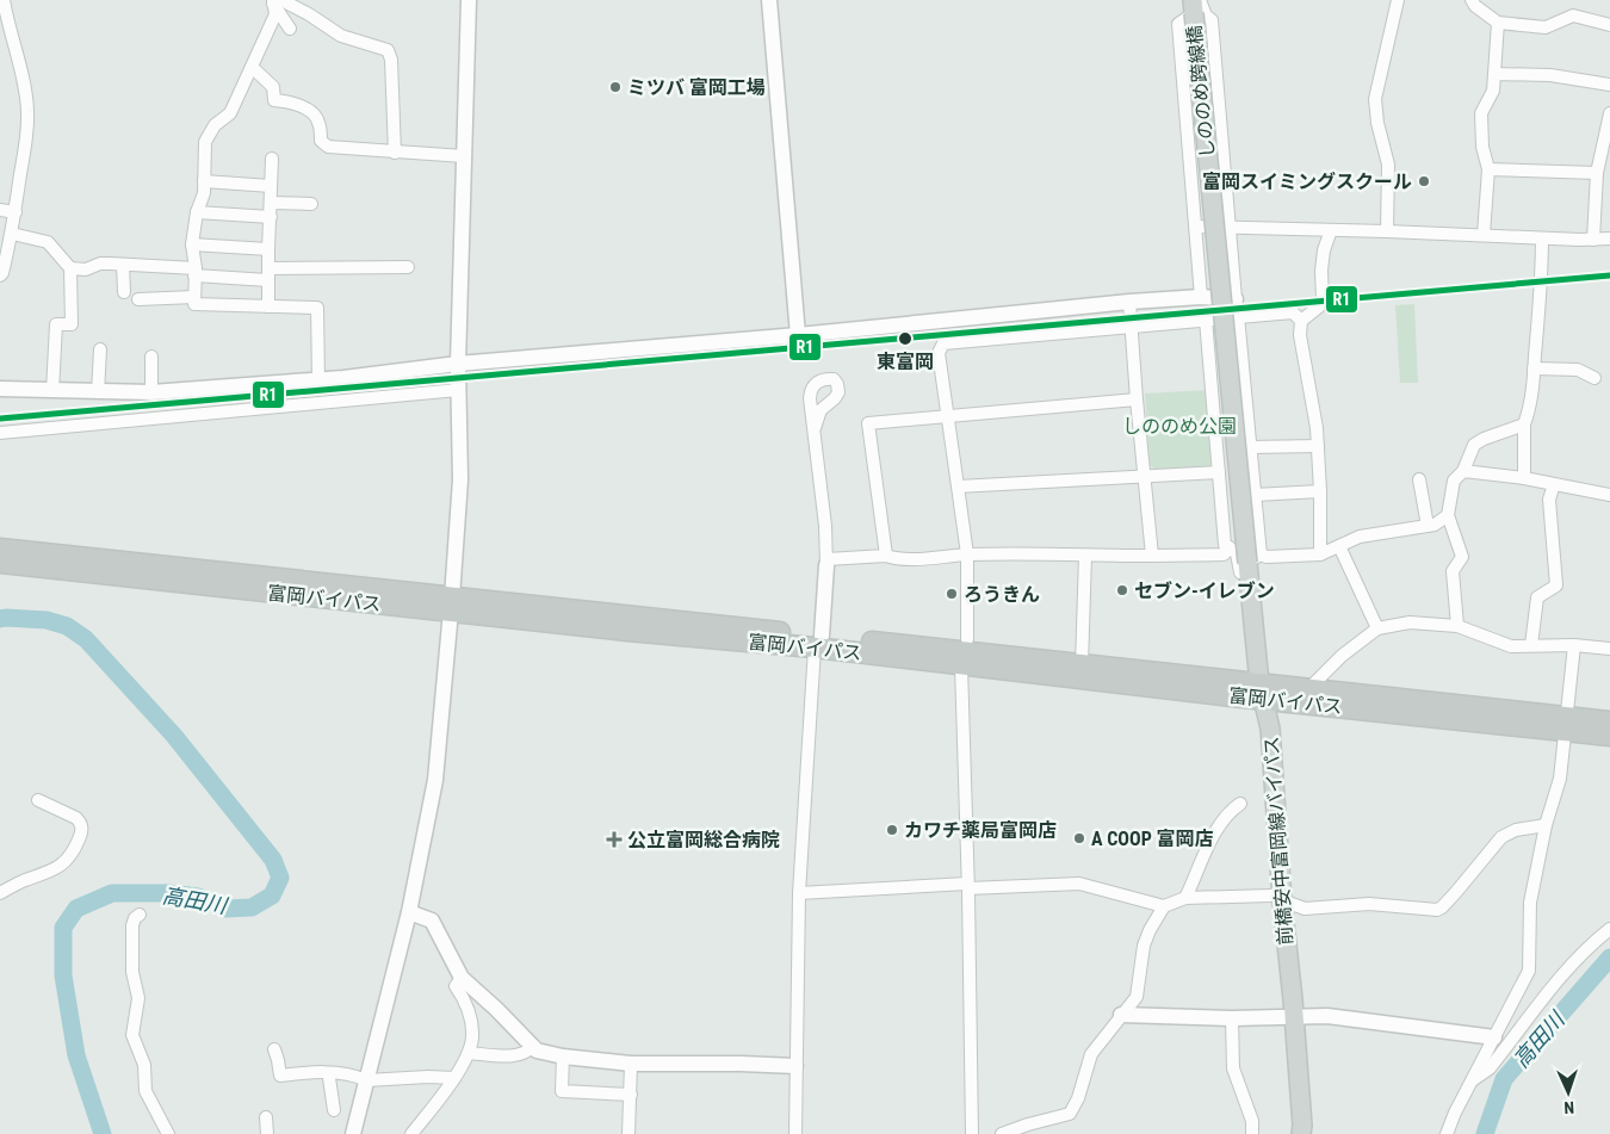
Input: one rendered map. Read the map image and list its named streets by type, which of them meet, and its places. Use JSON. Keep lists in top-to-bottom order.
{
  "streets": {
    "highway": ["富岡バイパス"],
    "main road": ["しののめ跨線橋", "前橋安中富岡線バイパス"]
  },
  "crossings": [
    ["しののめ跨線橋", "前橋安中富岡線バイパス"],
    ["富岡バイパス", "前橋安中富岡線バイパス"]
  ],
  "water": ["高田川"],
  "parks": ["しののめ公園"],
  "places": {
    "other": [
      "ミツバ 富岡工場",
      "富岡スイミングスクール",
      "東富岡",
      "セブン-イレブン",
      "ろうきん",
      "カワチ薬局富岡店",
      "A COOP 富岡店"
    ],
    "health": ["公立富岡総合病院"]
  },
  "lines": ["transit line R1"],
  "north": "bottom"
}
